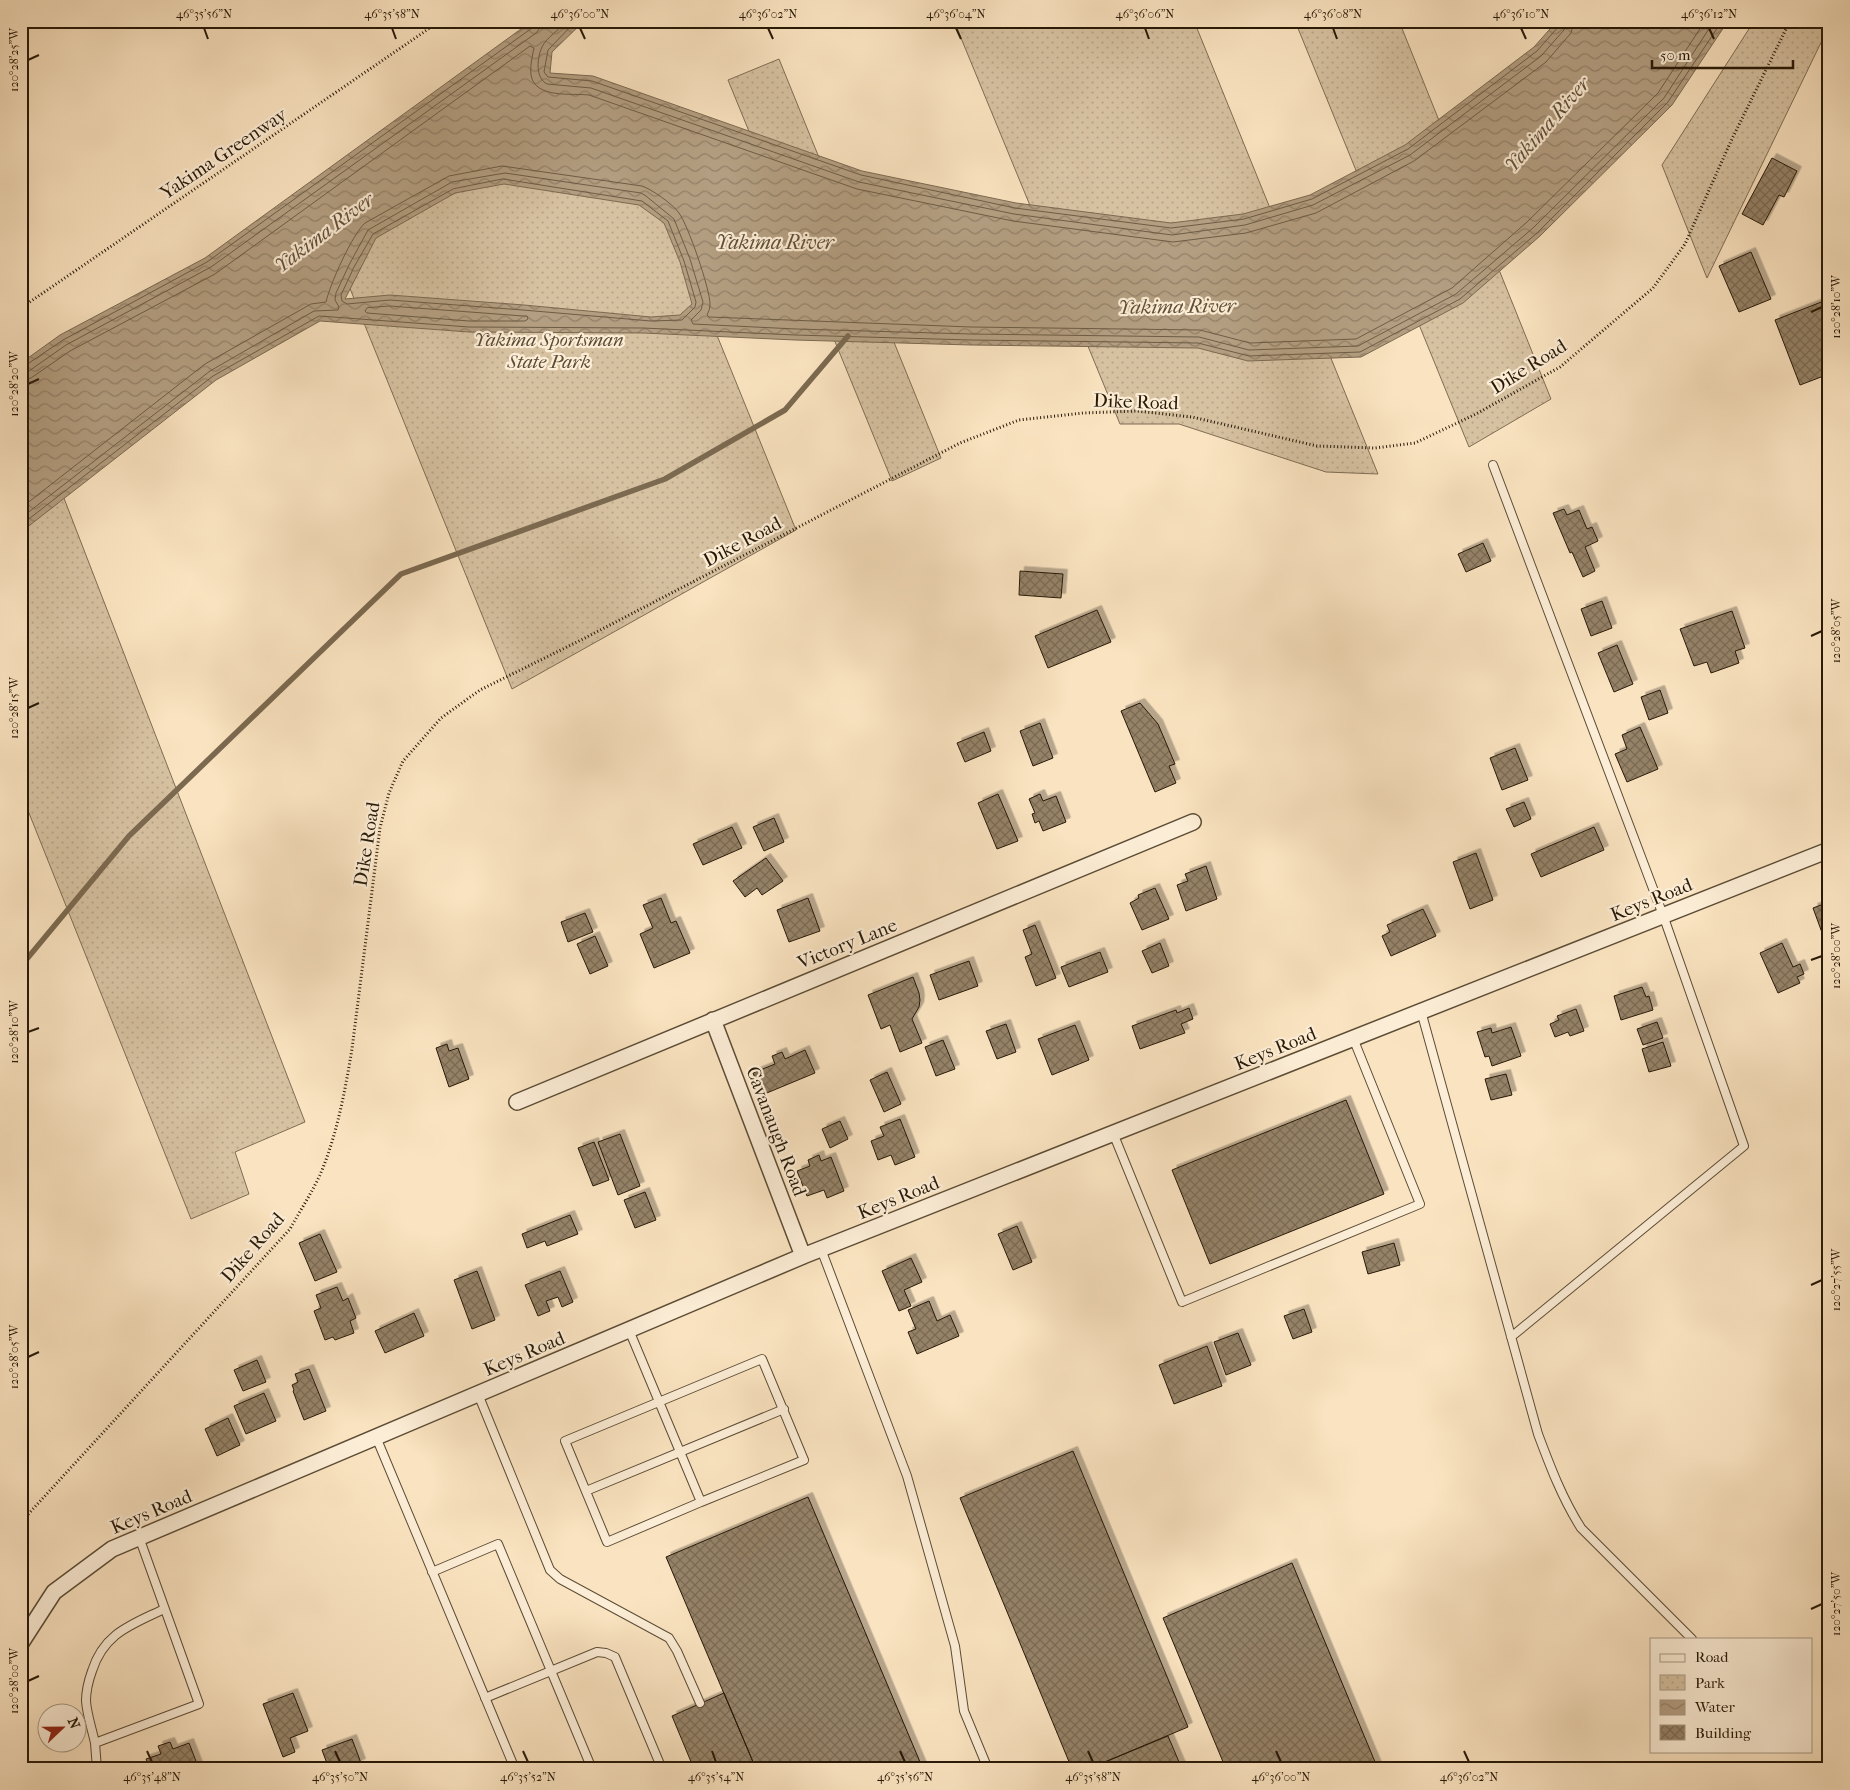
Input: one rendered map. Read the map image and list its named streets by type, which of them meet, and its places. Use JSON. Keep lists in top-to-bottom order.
{
  "streets": {
    "street": ["Keys Road", "Victory Lane", "Cavanaugh Road"],
    "path": ["Yakima Greenway", "Dike Road"]
  },
  "crossings": [
    ["Keys Road", "Cavanaugh Road"],
    ["Victory Lane", "Cavanaugh Road"]
  ],
  "water": ["Yakima River"],
  "parks": ["Yakima Sportsman State Park"],
  "legend": [
    "Road",
    "Park",
    "Water",
    "Building"
  ],
  "scale_bar": "50 m",
  "north": "right",
  "coordinates": [
    "46°35'56\"N",
    "46°35'58\"N",
    "46°36'00\"N",
    "46°36'02\"N",
    "46°36'04\"N",
    "46°36'06\"N",
    "46°36'08\"N",
    "46°36'10\"N",
    "46°36'12\"N",
    "120°28'25\"W",
    "120°28'10\"W",
    "120°28'20\"W",
    "120°28'05\"W",
    "120°28'15\"W",
    "120°28'00\"W",
    "120°27'55\"W",
    "120°27'50\"W",
    "46°35'48\"N",
    "46°35'50\"N",
    "46°35'52\"N",
    "46°35'54\"N"
  ]
}
